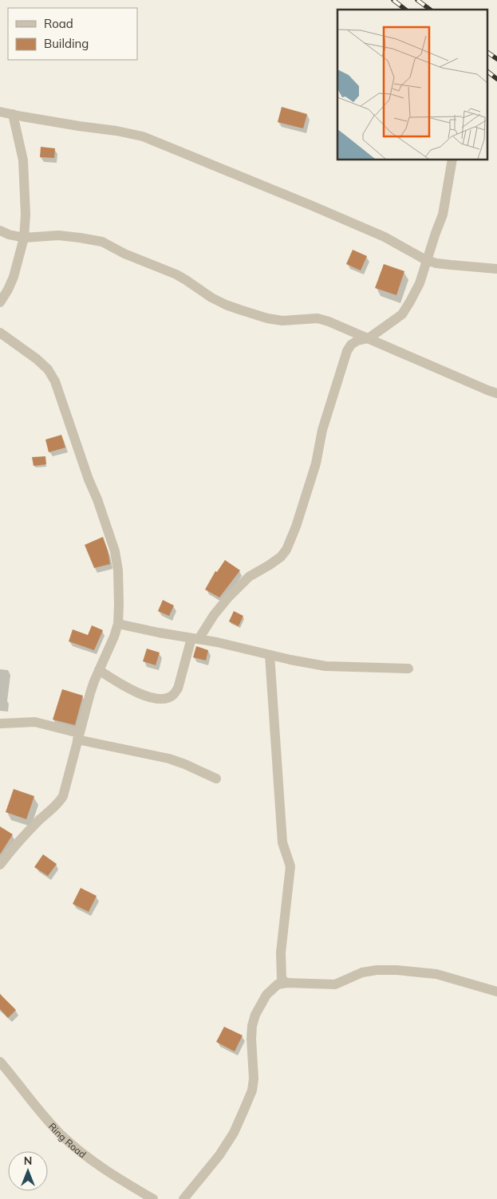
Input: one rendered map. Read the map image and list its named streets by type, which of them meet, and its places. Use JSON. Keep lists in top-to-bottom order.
{
  "streets": {
    "street": ["Ring Road"]
  },
  "legend": ["Road", "Building"],
  "north": "top"
}
